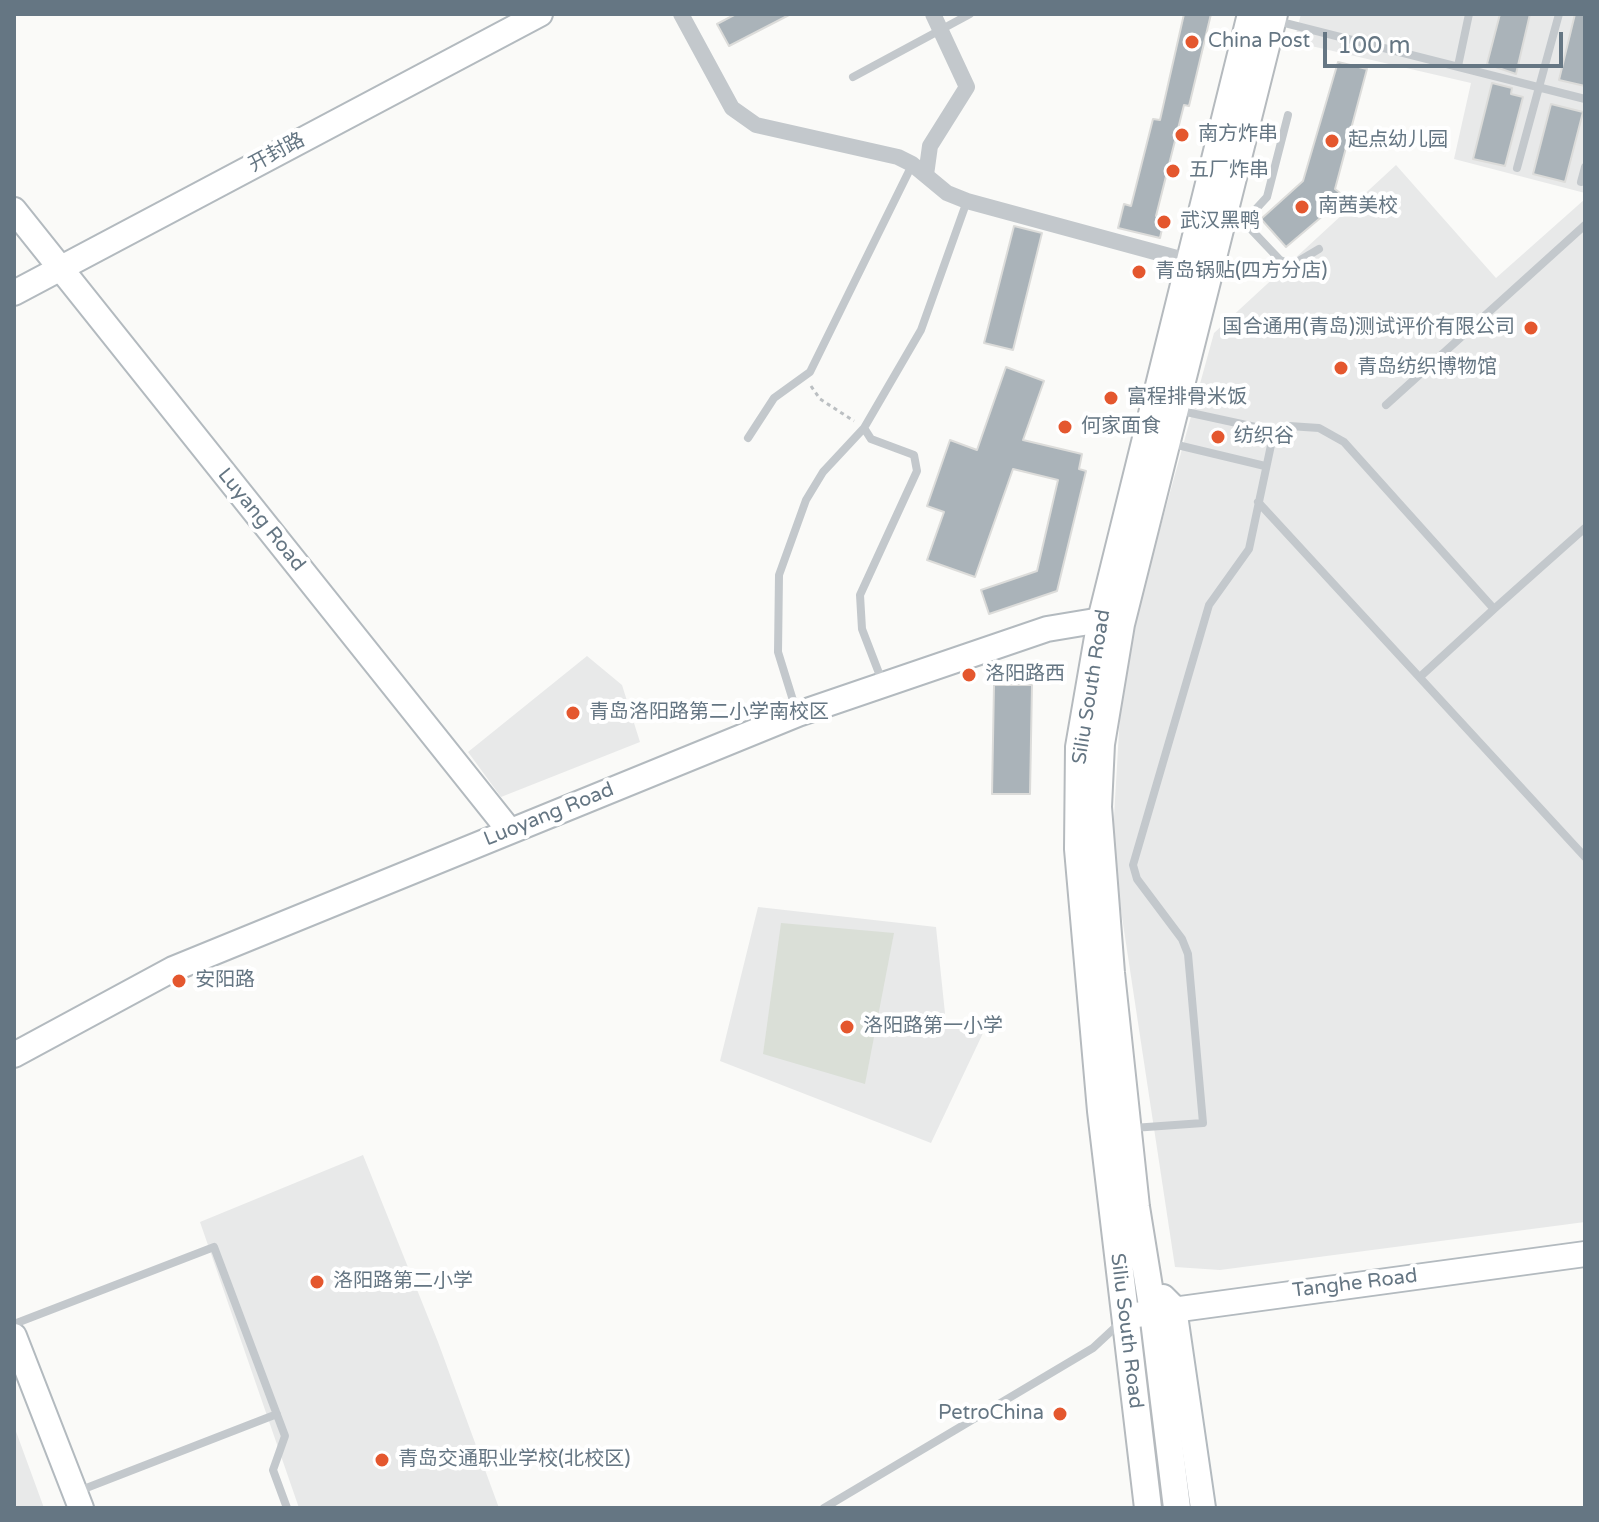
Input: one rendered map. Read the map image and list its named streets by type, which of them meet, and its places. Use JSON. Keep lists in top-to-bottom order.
{
  "streets": {
    "main road": ["Siliu South Road"],
    "street": [
      "开封路",
      "Luyang Road",
      "Luoyang Road",
      "Tanghe Road"
    ]
  },
  "crossings": [
    ["开封路", "Luyang Road"],
    ["Luyang Road", "Luoyang Road"],
    ["Siliu South Road", "Luoyang Road"],
    ["Siliu South Road", "Tanghe Road"]
  ],
  "places": [
    "China Post",
    "南方炸串",
    "起点幼儿园",
    "五厂炸串",
    "南茜美校",
    "武汉黑鸭",
    "青岛锅贴(四方分店)",
    "国合通用(青岛)测试评价有限公司",
    "青岛纺织博物馆",
    "富程排骨米饭",
    "何家面食",
    "纺织谷",
    "洛阳路西",
    "青岛洛阳路第二小学南校区",
    "安阳路",
    "洛阳路第一小学",
    "洛阳路第二小学",
    "PetroChina",
    "青岛交通职业学校(北校区)"
  ],
  "scale_bar": "100 m"
}
